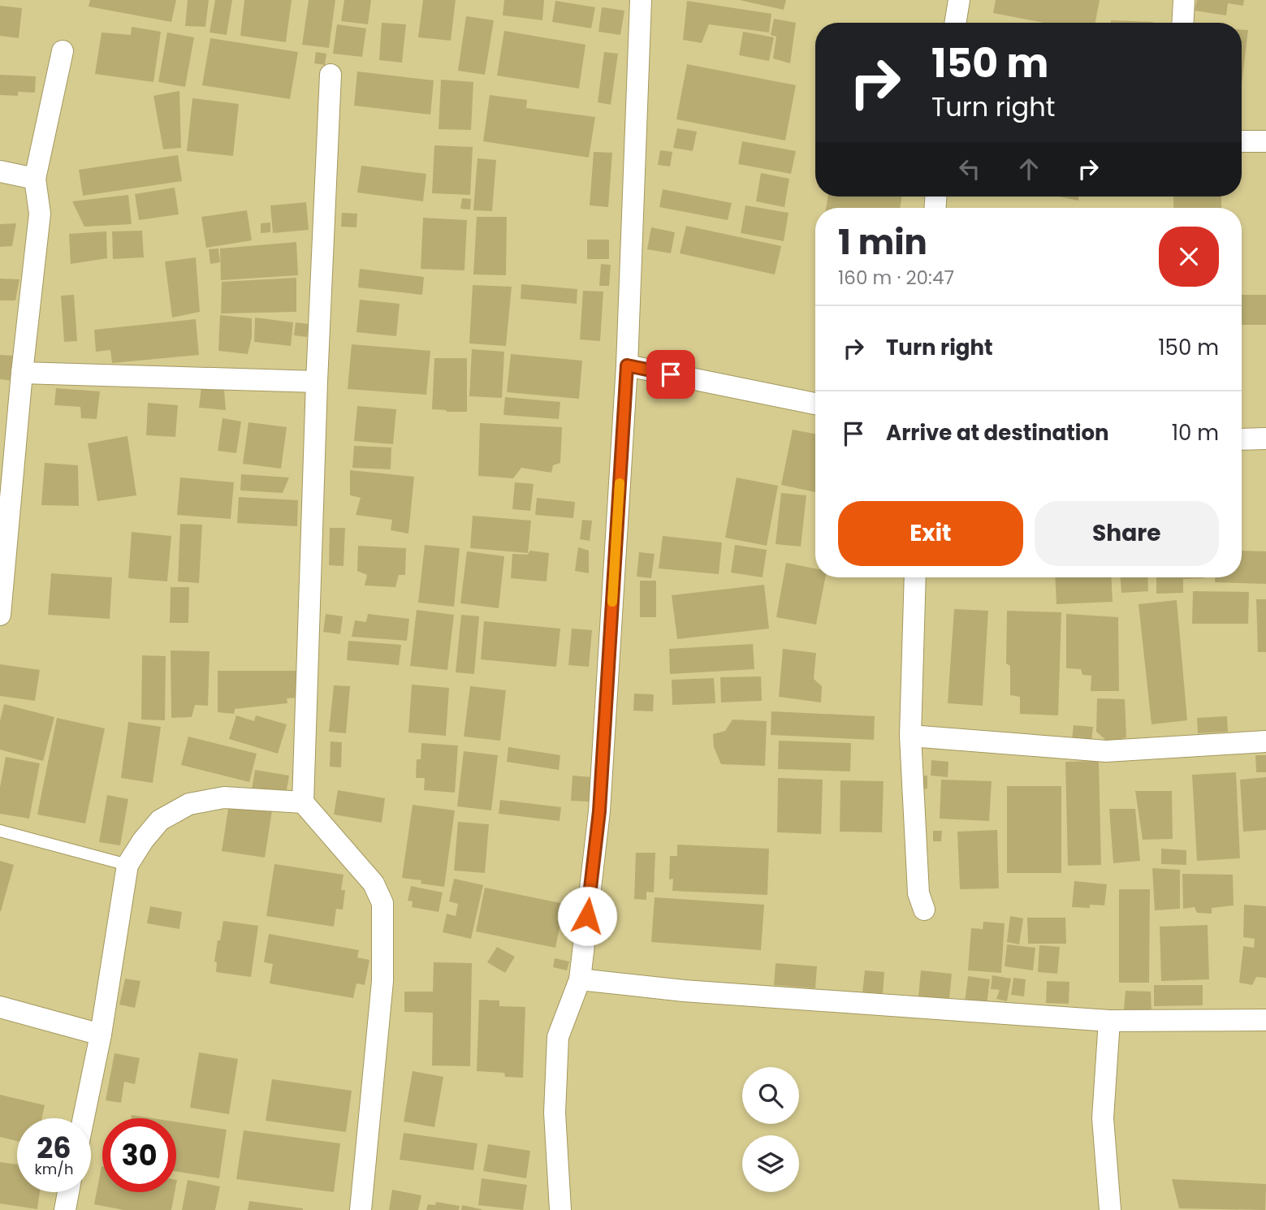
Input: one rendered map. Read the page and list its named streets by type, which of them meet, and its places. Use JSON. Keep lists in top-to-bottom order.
{
  "page": {
    "turn": ["150 m", "Turn right"],
    "heading": ["1 min", "160 m · 20:47"],
    "list": [
      {
        "name": "Turn right",
        "value": "150 m"
      },
      {
        "name": "Arrive at destination",
        "value": "10 m"
      }
    ],
    "buttons": ["Exit", "Share"],
    "speed": "26 km/h",
    "limit": "30"
  }
}
